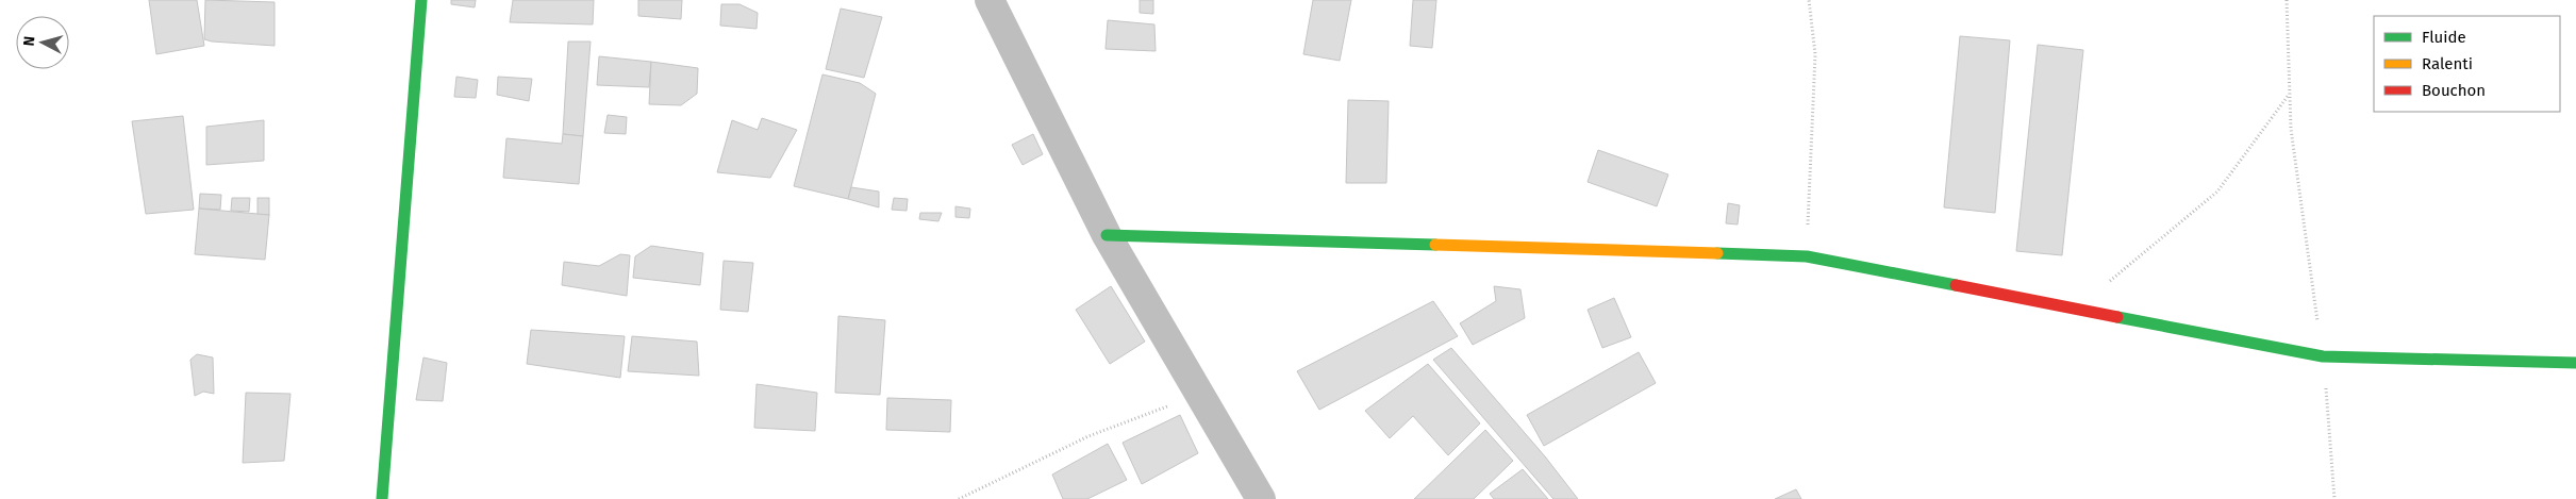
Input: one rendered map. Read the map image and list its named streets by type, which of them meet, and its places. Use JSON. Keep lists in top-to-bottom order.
{
  "legend": ["Fluide", "Ralenti", "Bouchon"],
  "north": "left"
}
